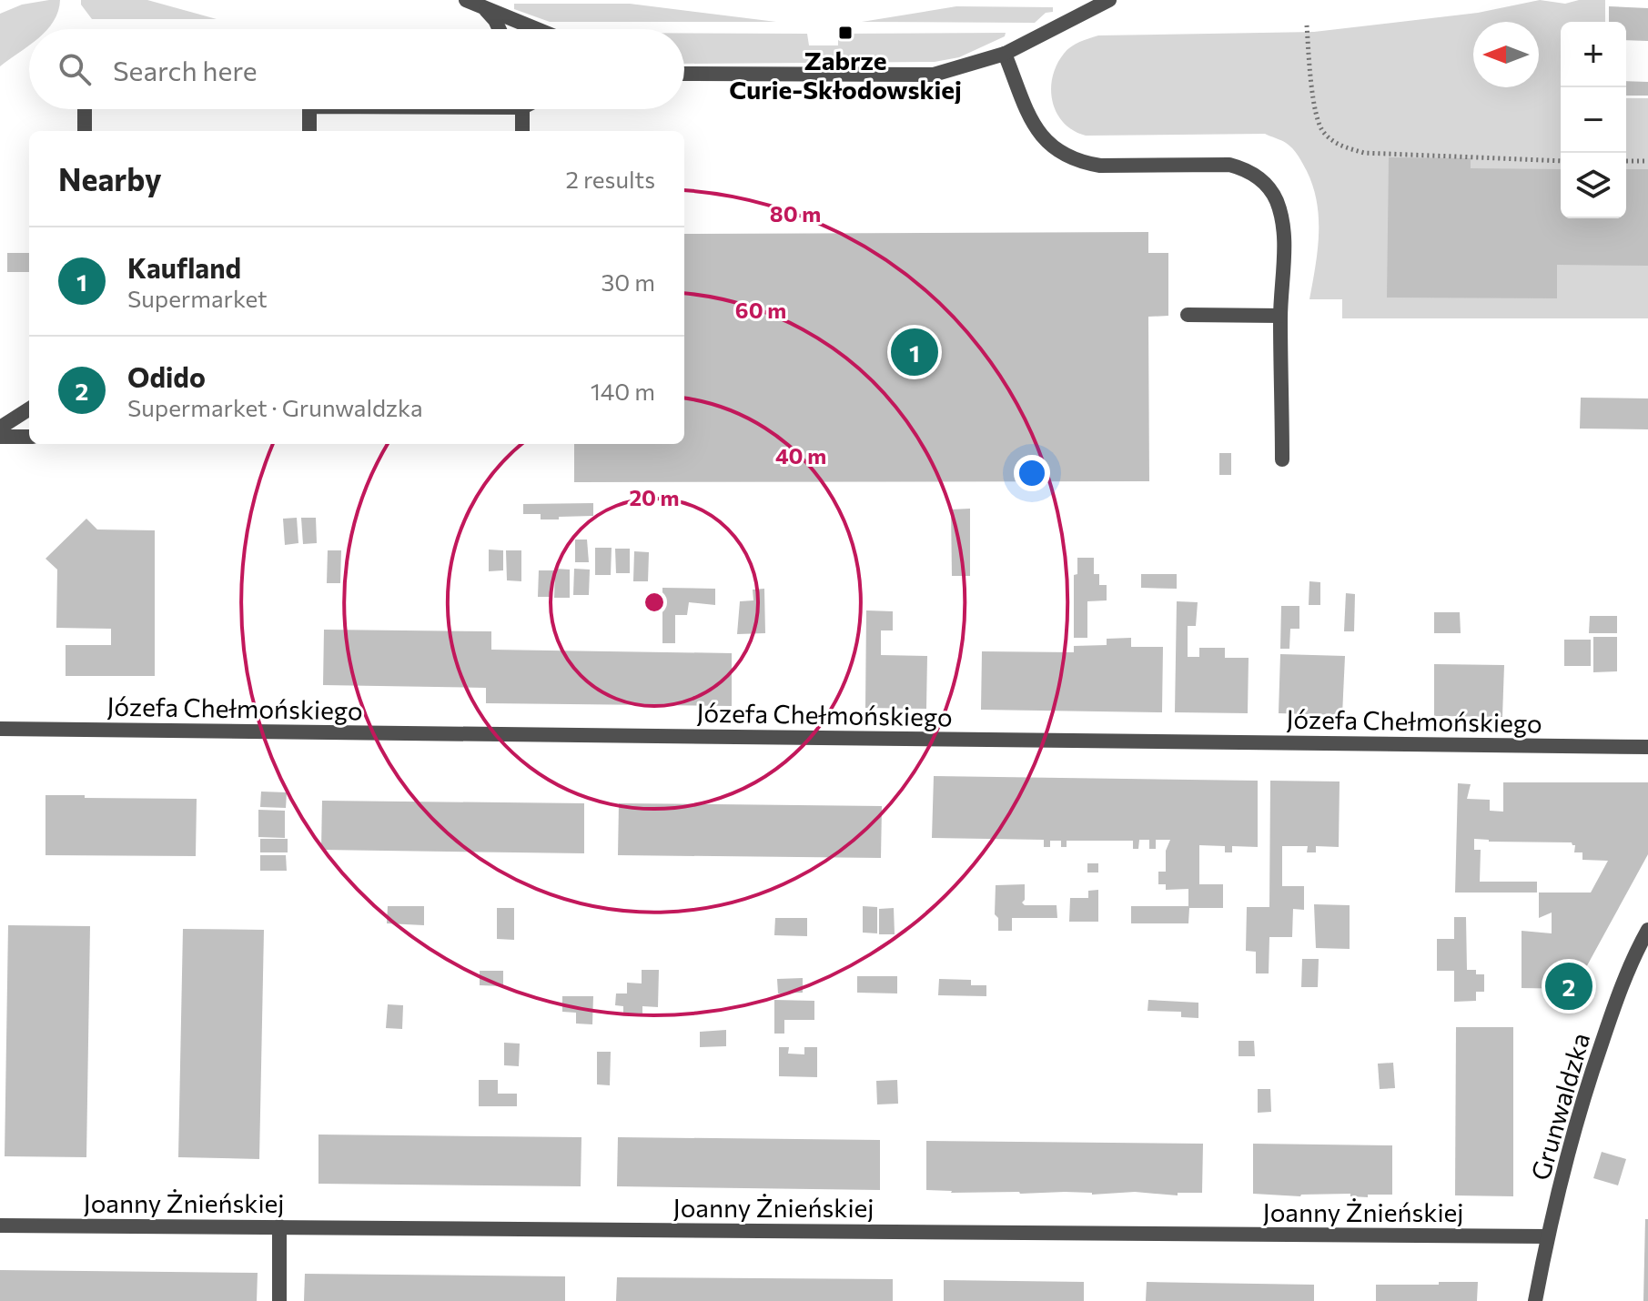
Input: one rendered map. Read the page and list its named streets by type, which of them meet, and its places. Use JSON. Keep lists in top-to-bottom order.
{
  "streets": {
    "street": ["Józefa Chełmońskiego", "Grunwaldzka", "Joanny Żnieńskiej"]
  },
  "crossings": [
    ["Grunwaldzka", "Joanny Żnieńskiej"]
  ],
  "places": {
    "transit": ["Zabrze Curie-Skłodowskiej"]
  },
  "north": "left",
  "page": {
    "map_buttons": ["+", "−"],
    "search": "Search here",
    "heading": ["Nearby", "2 results"],
    "list": [
      {
        "mark": "1",
        "name": "Kaufland",
        "note": "Supermarket",
        "value": "30 m"
      },
      {
        "mark": "2",
        "name": "Odido",
        "note": "Supermarket · Grunwaldzka",
        "value": "140 m"
      }
    ],
    "pins": ["1", "2"]
  },
  "rings": [
    "80 m",
    "60 m",
    "40 m",
    "20 m"
  ]
}
